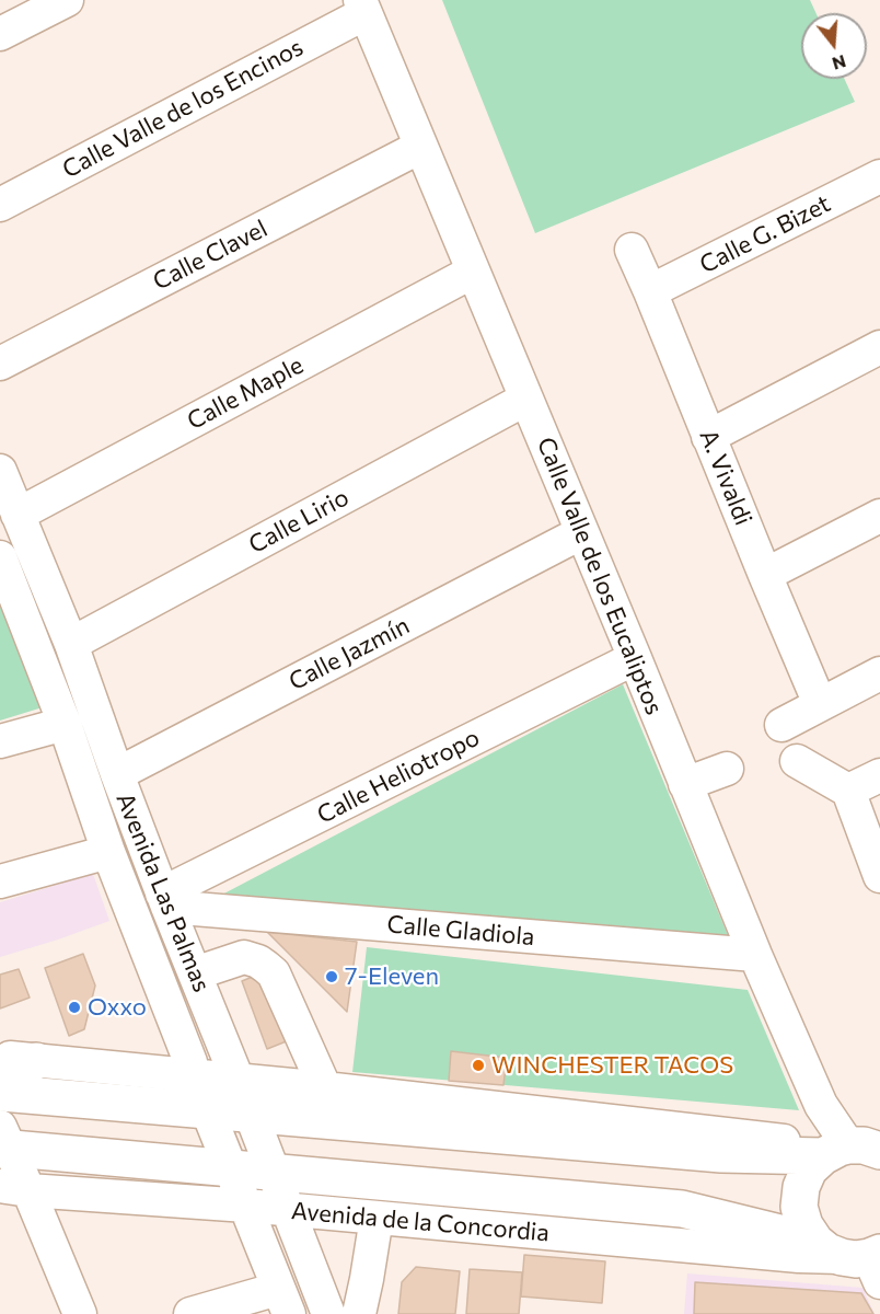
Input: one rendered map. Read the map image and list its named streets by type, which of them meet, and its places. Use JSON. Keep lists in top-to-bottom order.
{
  "streets": {
    "main road": ["Avenida de la Concordia"],
    "street": [
      "Calle Valle de los Encinos",
      "Calle G. Bizet",
      "Calle Clavel",
      "Calle Maple",
      "A. Vivaldi",
      "Calle Lirio",
      "Calle Valle de los Eucaliptos",
      "Calle Jazmín",
      "Calle Heliotropo",
      "Avenida Las Palmas",
      "Calle Gladiola"
    ]
  },
  "crossings": [
    ["Calle Valle de los Encinos", "Calle Valle de los Eucaliptos"],
    ["Calle G. Bizet", "A. Vivaldi"],
    ["Calle Clavel", "Calle Valle de los Eucaliptos"],
    ["Calle Maple", "Calle Valle de los Eucaliptos"],
    ["Calle Maple", "Avenida Las Palmas"],
    ["Calle Lirio", "Calle Valle de los Eucaliptos"],
    ["Calle Lirio", "Avenida Las Palmas"],
    ["Calle Valle de los Eucaliptos", "Calle Jazmín"],
    ["Calle Valle de los Eucaliptos", "Calle Heliotropo"],
    ["Calle Valle de los Eucaliptos", "Calle Gladiola"],
    ["Calle Jazmín", "Avenida Las Palmas"],
    ["Calle Heliotropo", "Avenida Las Palmas"],
    ["Calle Heliotropo", "Calle Gladiola"],
    ["Avenida Las Palmas", "Calle Gladiola"],
    ["Avenida Las Palmas", "Avenida de la Concordia"]
  ],
  "places": ["7-Eleven", "Oxxo", "WINCHESTER TACOS"],
  "north": "bottom"
}
